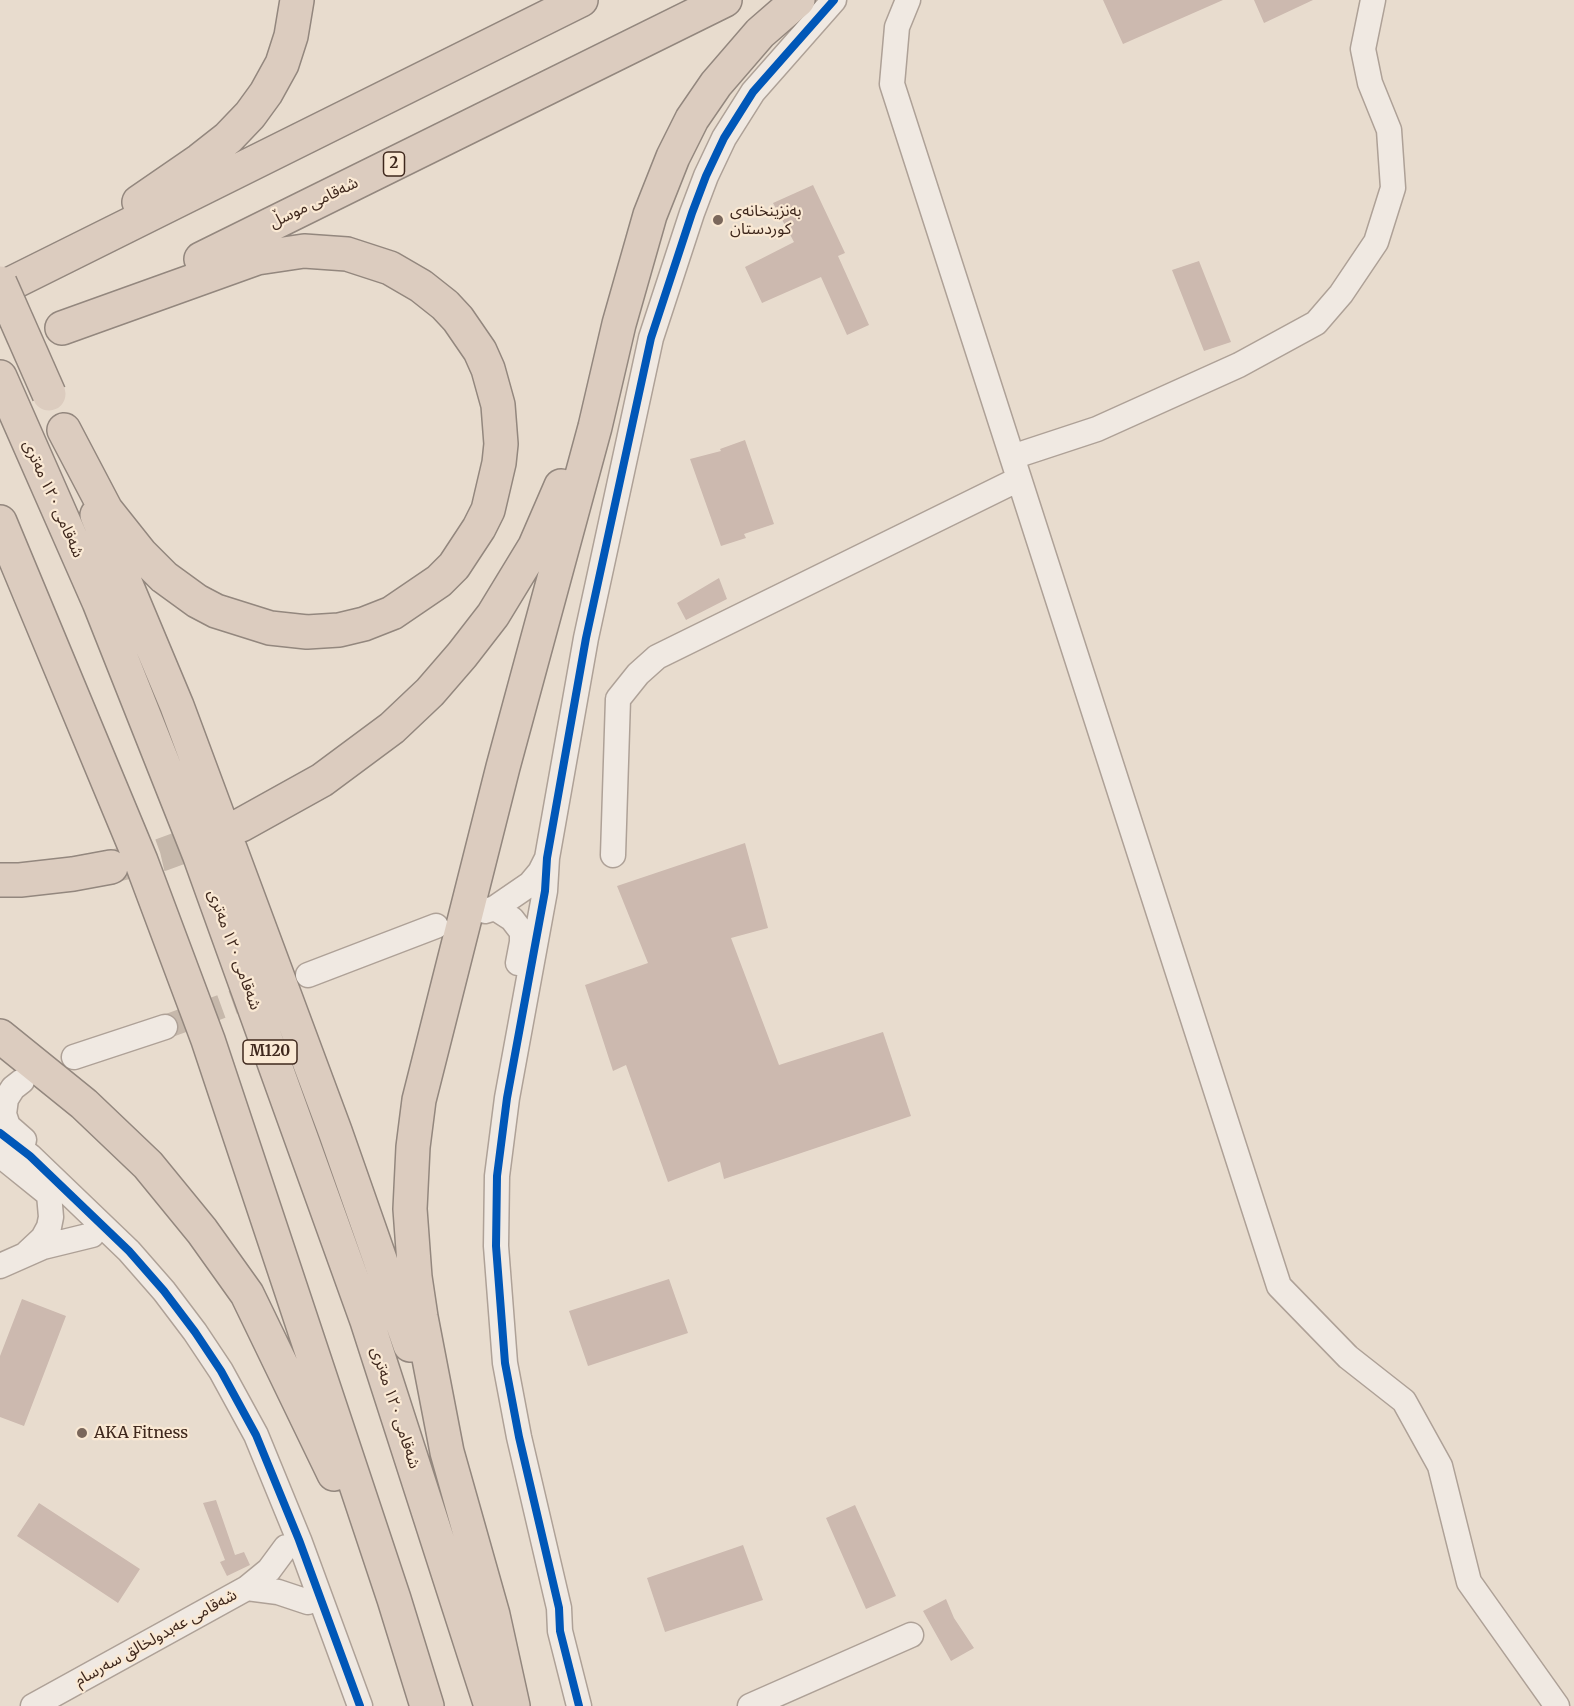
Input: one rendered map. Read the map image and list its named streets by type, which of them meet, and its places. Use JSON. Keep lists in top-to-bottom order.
{
  "streets": {
    "highway": [
      "2",
      "شەقامی موسڵ",
      "شەقامی ١٢٠ مەتری",
      "M120"
    ],
    "street": ["شەقامی عەبدولخالق سەرسام"]
  },
  "places": ["بەنزینخانەی کوردستان", "AKA Fitness"]
}
